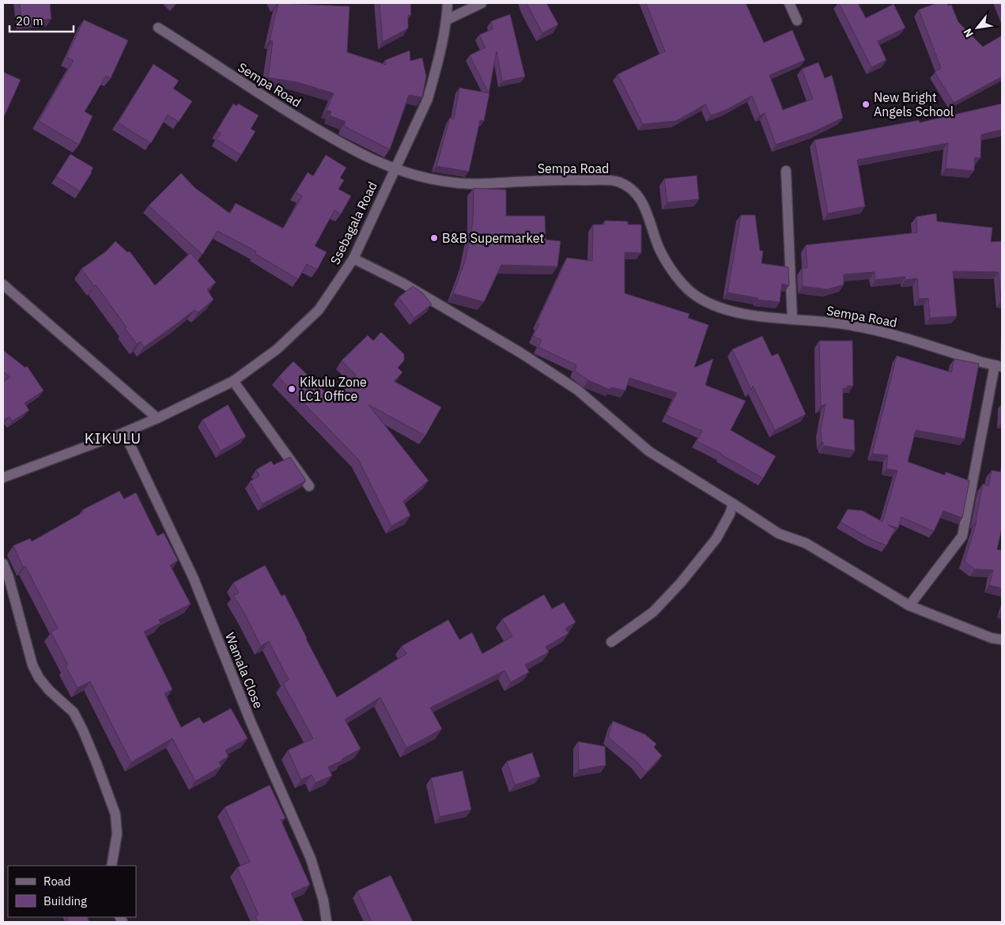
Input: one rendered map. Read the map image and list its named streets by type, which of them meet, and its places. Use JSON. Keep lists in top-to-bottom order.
{
  "streets": {
    "street": ["Sempa Road", "Ssebagala Road", "Wamala Close"]
  },
  "crossings": [
    ["Sempa Road", "Ssebagala Road"],
    ["Ssebagala Road", "Wamala Close"]
  ],
  "districts": ["KIKULU"],
  "places": ["New Bright Angels School", "B&B Supermarket", "Kikulu Zone LC1 Office"],
  "legend": ["Road", "Building"],
  "scale_bar": "20 m",
  "north": "bottom left"
}
